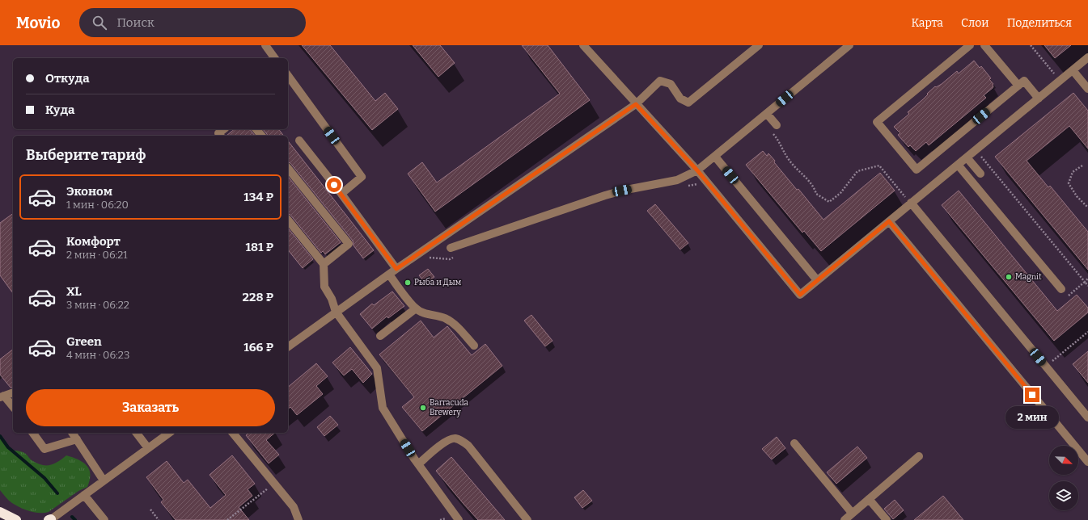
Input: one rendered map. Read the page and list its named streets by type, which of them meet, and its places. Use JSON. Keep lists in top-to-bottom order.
{
  "places": ["Magnit", "Рыба и Дым", "Barracuda Brewery"],
  "north": "bottom right",
  "page": {
    "header": "Movio",
    "search": "Поиск",
    "nav": ["Карта", "Слои", "Поделиться"],
    "banner": ["Откуда", "Куда"],
    "heading": "Выберите тариф",
    "list": [
      {
        "name": "Эконом",
        "note": "1 мин · 06:20",
        "value": "134 ₽"
      },
      {
        "name": "Комфорт",
        "note": "2 мин · 06:21",
        "value": "181 ₽"
      },
      {
        "name": "XL",
        "note": "3 мин · 06:22",
        "value": "228 ₽"
      },
      {
        "name": "Green",
        "note": "4 мин · 06:23",
        "value": "166 ₽"
      }
    ],
    "buttons": "Заказать",
    "bubble": "2 мин"
  }
}
